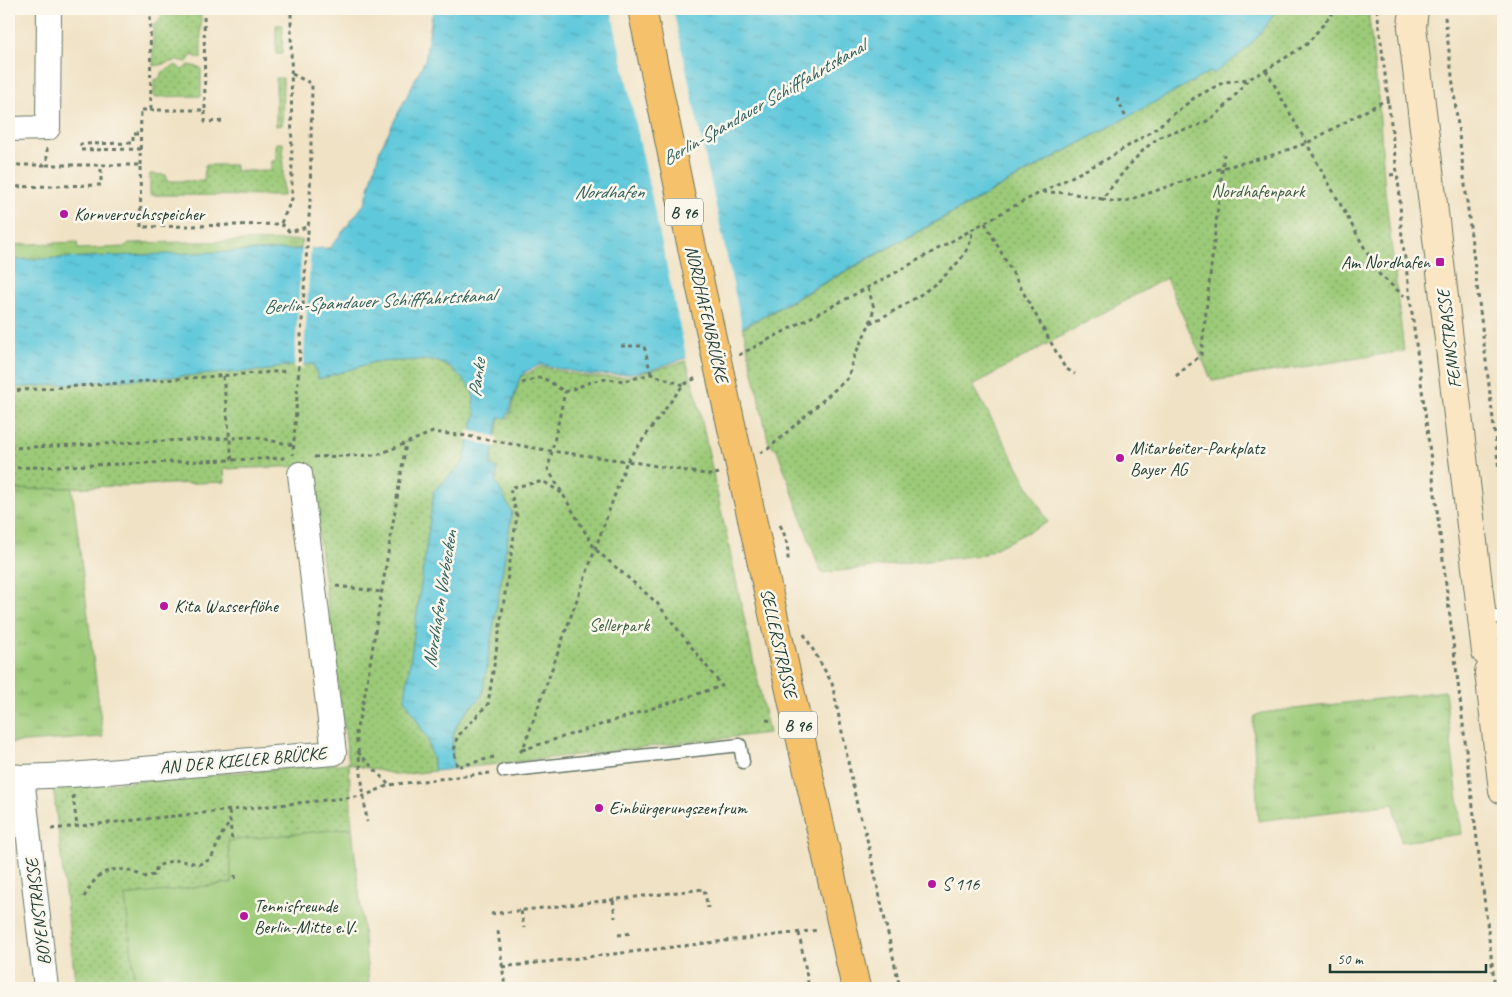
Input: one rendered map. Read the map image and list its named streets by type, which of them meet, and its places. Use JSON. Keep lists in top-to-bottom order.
{
  "streets": {
    "main road": [
      "B 96",
      "NORDHAFENBRÜCKE",
      "FENNSTRASSE",
      "SELLERSTRASSE"
    ],
    "street": ["AN DER KIELER BRÜCKE", "BOYENSTRASSE"]
  },
  "crossings": [
    ["NORDHAFENBRÜCKE", "SELLERSTRASSE"],
    ["AN DER KIELER BRÜCKE", "BOYENSTRASSE"]
  ],
  "water": [
    "Berlin-Spandauer Schifffahrtskanal",
    "Nordhafen",
    "Panke",
    "Nordhafen Vorbecken"
  ],
  "parks": ["Nordhafenpark", "Sellerpark"],
  "places": {
    "other": [
      "Kornversuchsspeicher",
      "Mitarbeiter-Parkplatz Bayer AG",
      "Kita Wasserflöhe",
      "Einbürgerungszentrum",
      "S 116",
      "Tennisfreunde Berlin-Mitte e.V."
    ],
    "transit": ["Am Nordhafen"]
  },
  "scale_bar": "50 m"
}
